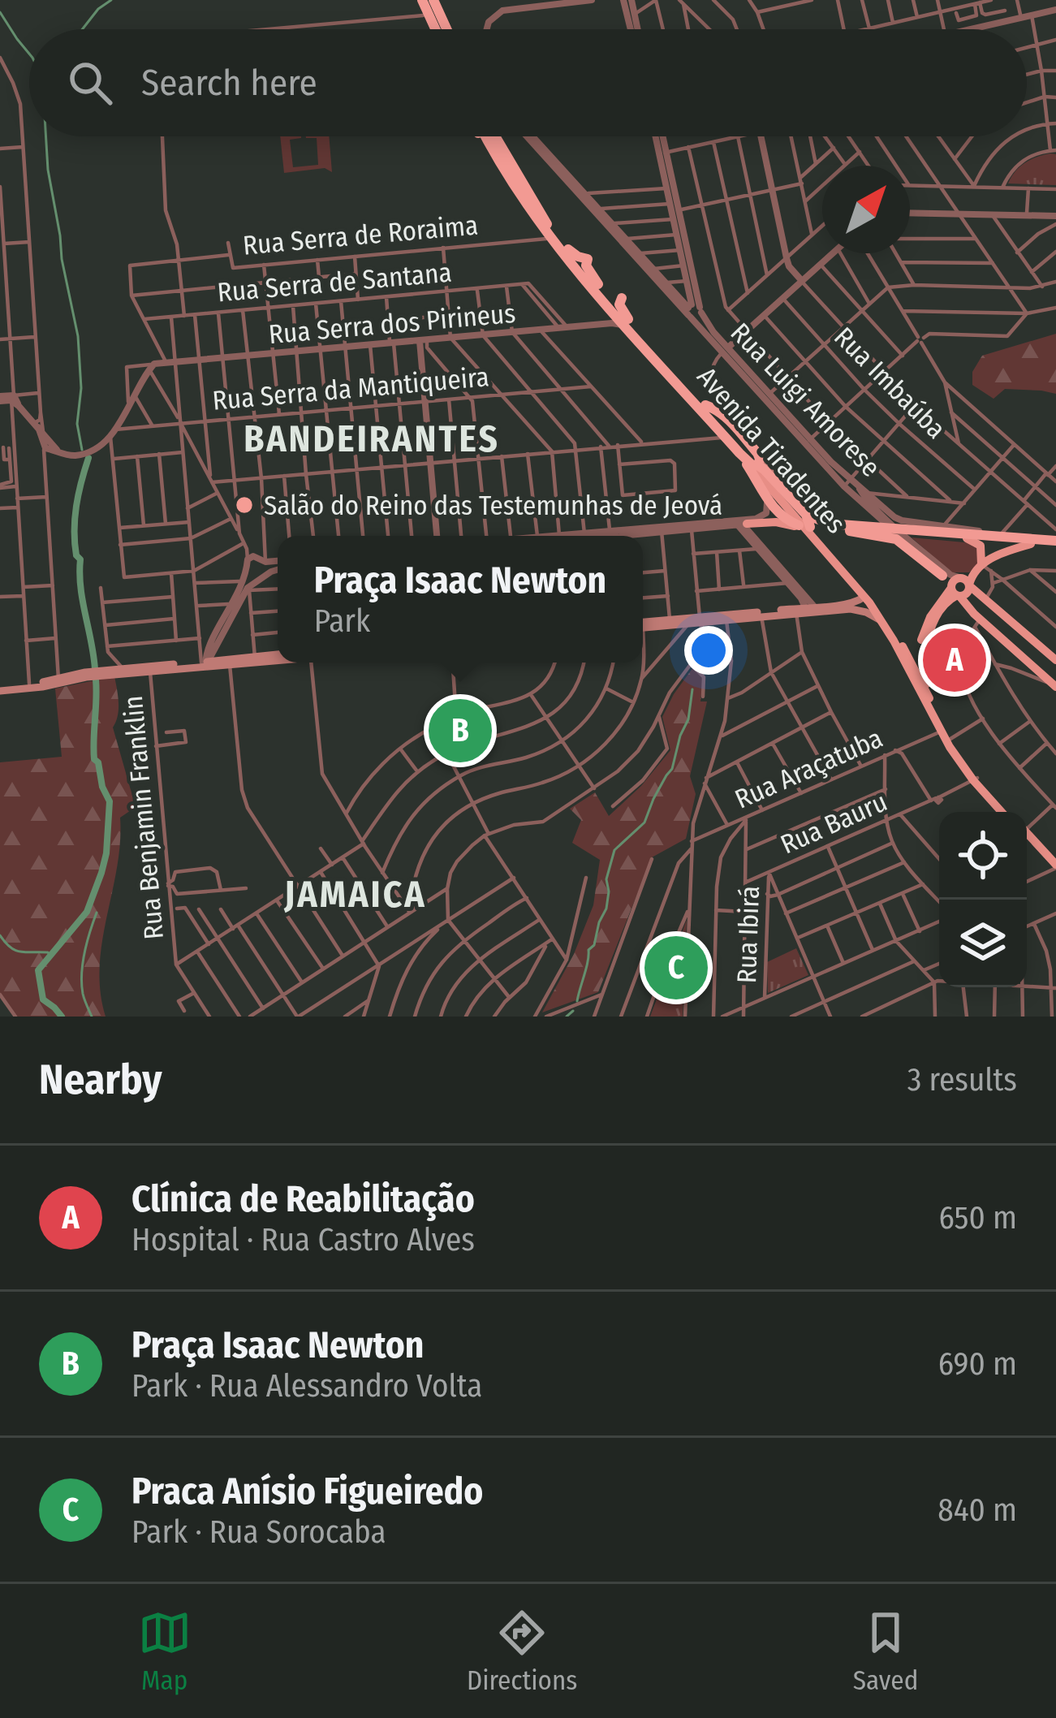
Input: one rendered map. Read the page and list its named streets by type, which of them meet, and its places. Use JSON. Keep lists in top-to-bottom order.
{
  "streets": {
    "highway": ["Avenida Tiradentes"],
    "street": [
      "Rua Serra de Roraima",
      "Rua Serra de Santana",
      "Rua Serra dos Pirineus",
      "Rua Imbaúba",
      "Rua Serra da Mantiqueira",
      "Rua Luigi Amorese",
      "Rua Araçatuba",
      "Rua Benjamin Franklin",
      "Rua Bauru",
      "Rua Ibirá"
    ]
  },
  "crossings": [
    ["Rua Serra de Roraima", "Avenida Tiradentes"],
    ["Rua Serra de Santana", "Rua Serra dos Pirineus"],
    ["Rua Serra dos Pirineus", "Avenida Tiradentes"],
    ["Avenida Tiradentes", "Rua Araçatuba"],
    ["Avenida Tiradentes", "Rua Bauru"],
    ["Rua Bauru", "Rua Ibirá"]
  ],
  "districts": ["BANDEIRANTES", "JAMAICA"],
  "places": ["Salão do Reino das Testemunhas de Jeová"],
  "north": "top right",
  "page": {
    "search": "Search here",
    "popup": ["Praça Isaac Newton", "Park"],
    "pins": ["A", "B", "C"],
    "heading": ["Nearby", "3 results"],
    "list": [
      {
        "mark": "A",
        "name": "Clínica de Reabilitação",
        "note": "Hospital · Rua Castro Alves",
        "value": "650 m"
      },
      {
        "mark": "B",
        "name": "Praça Isaac Newton",
        "note": "Park · Rua Alessandro Volta",
        "value": "690 m"
      },
      {
        "mark": "C",
        "name": "Praca Anísio Figueiredo",
        "note": "Park · Rua Sorocaba",
        "value": "840 m"
      }
    ],
    "nav": ["Map", "Directions", "Saved"]
  }
}
